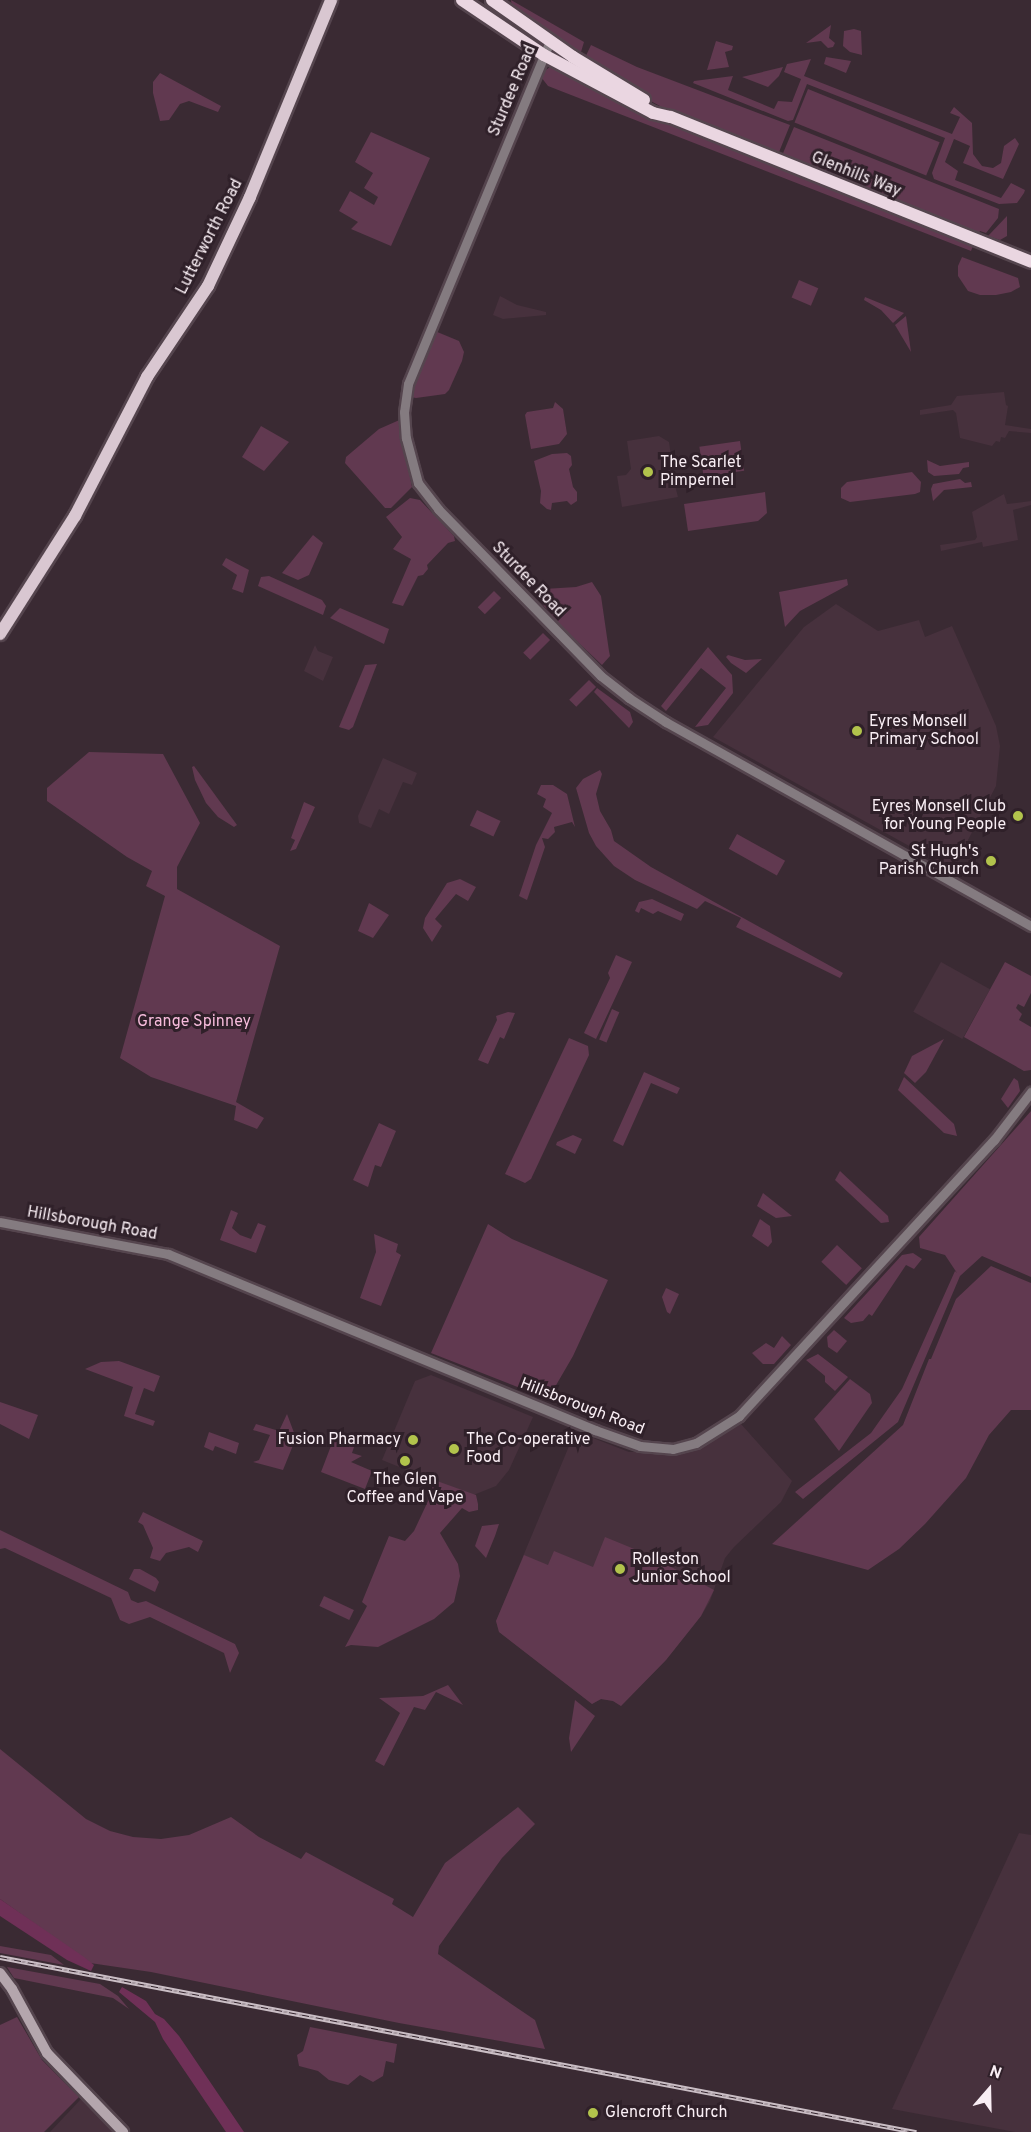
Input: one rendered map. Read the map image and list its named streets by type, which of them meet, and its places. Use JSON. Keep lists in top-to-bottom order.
{
  "streets": {
    "highway": ["Glenhills Way"],
    "main road": ["Lutterworth Road"],
    "street": ["Sturdee Road", "Hillsborough Road"]
  },
  "crossings": [
    ["Sturdee Road", "Glenhills Way"]
  ],
  "parks": ["Grange Spinney"],
  "places": [
    "The Scarlet Pimpernel",
    "Eyres Monsell Primary School",
    "Eyres Monsell Club for Young People",
    "St Hugh's Parish Church",
    "Fusion Pharmacy",
    "The Co-operative Food",
    "The Glen Coffee and Vape",
    "Rolleston Junior School",
    "Glencroft Church"
  ],
  "north": "top"
}
